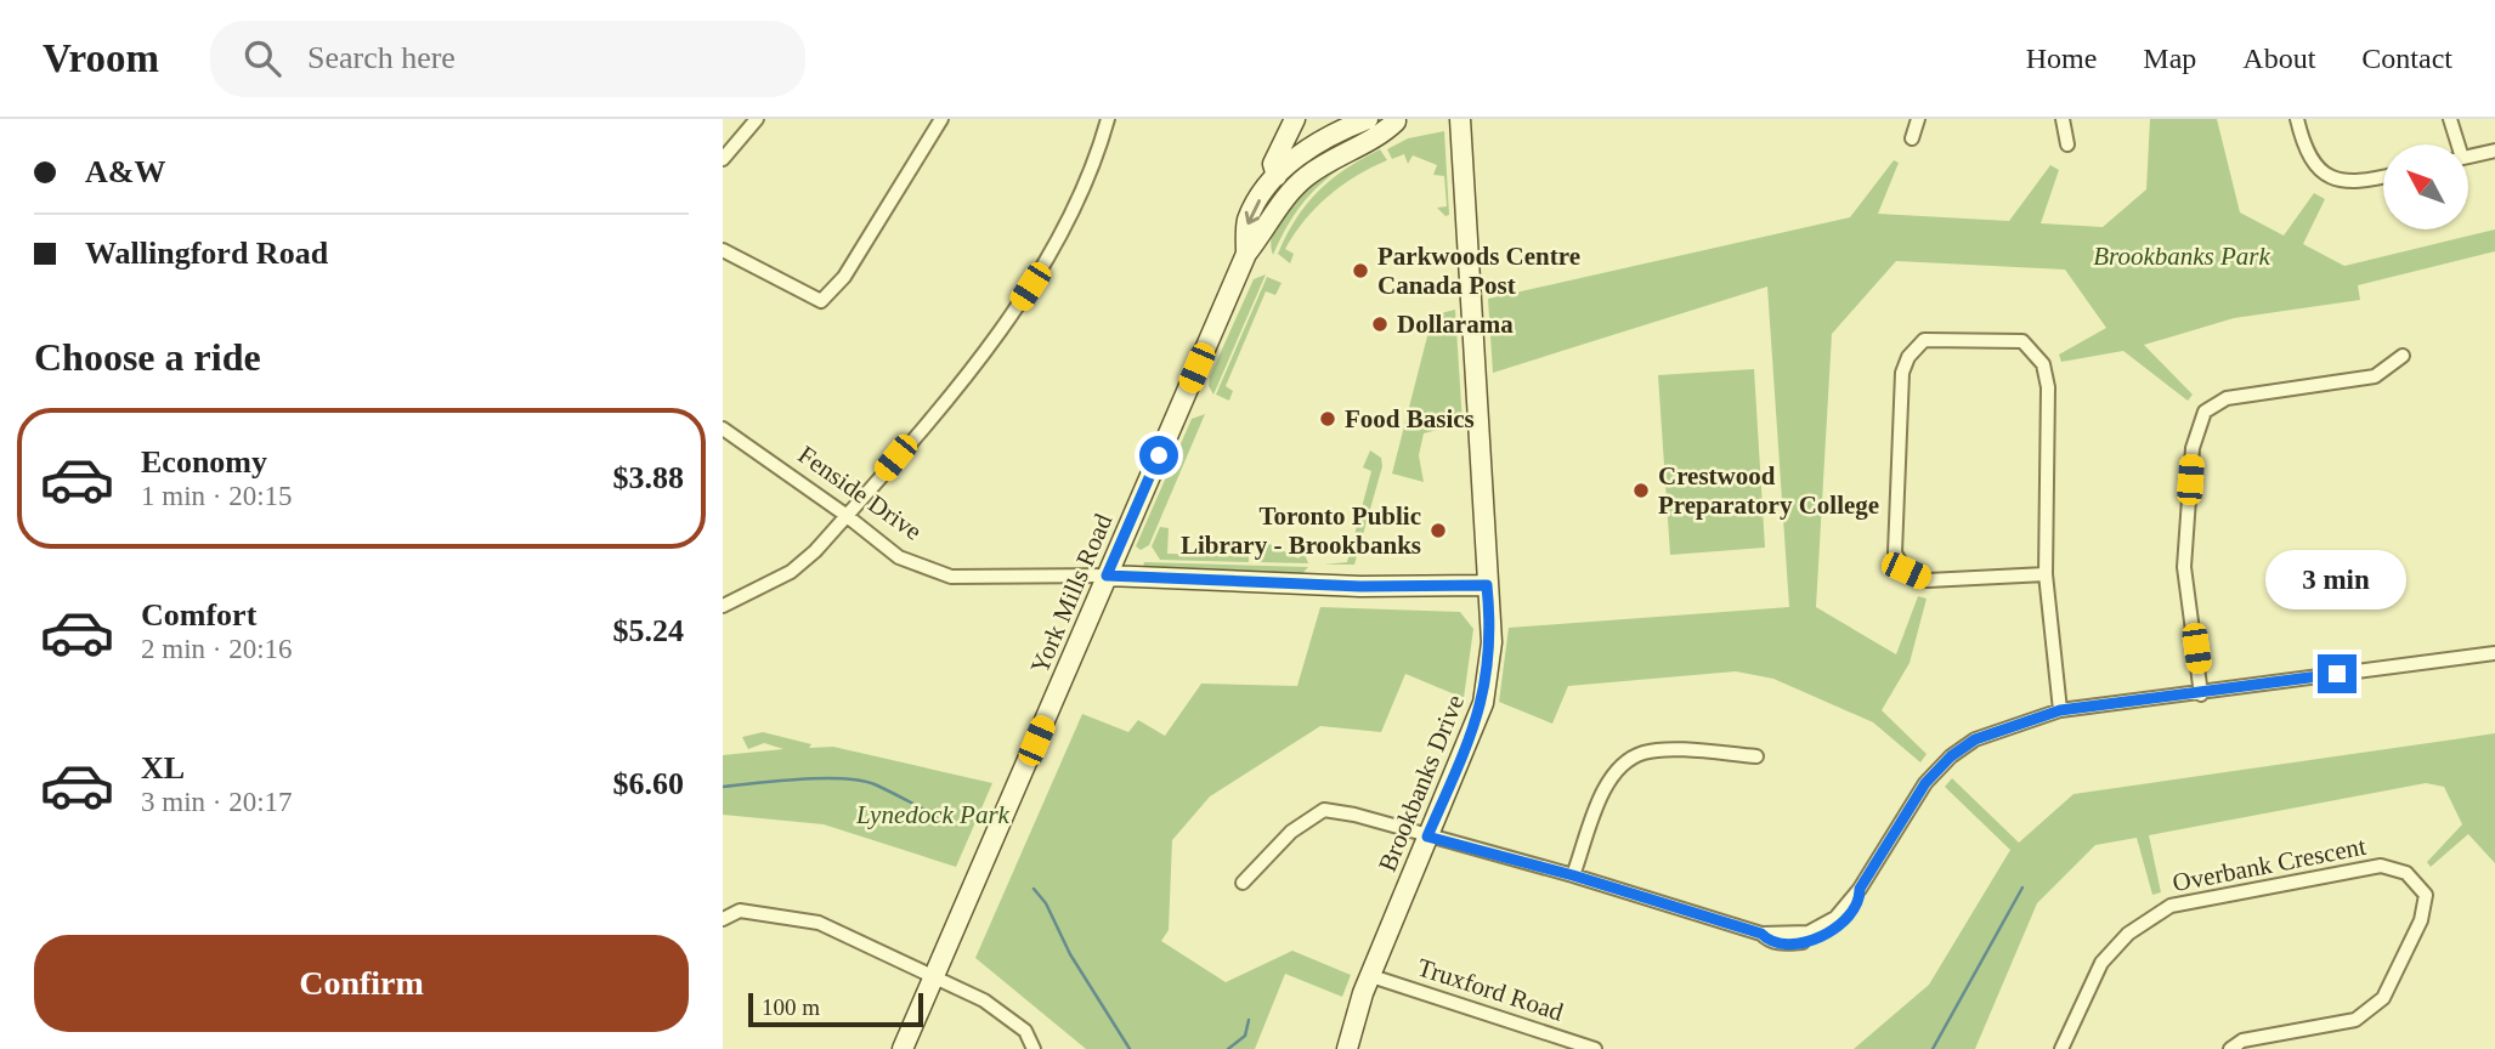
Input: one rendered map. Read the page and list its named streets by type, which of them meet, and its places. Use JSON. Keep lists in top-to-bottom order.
{
  "streets": {
    "street": [
      "Fenside Drive",
      "York Mills Road",
      "Brookbanks Drive",
      "Overbank Crescent",
      "Truxford Road"
    ]
  },
  "crossings": [
    ["Fenside Drive", "York Mills Road"],
    ["Fenside Drive", "Brookbanks Drive"],
    ["Brookbanks Drive", "Truxford Road"]
  ],
  "parks": ["Brookbanks Park", "Lynedock Park"],
  "places": [
    "Parkwoods Centre Canada Post",
    "Dollarama",
    "Food Basics",
    "Crestwood Preparatory College",
    "Toronto Public Library - Brookbanks"
  ],
  "scale_bar": "100 m",
  "north": "top left",
  "page": {
    "header": "Vroom",
    "search": "Search here",
    "nav": [
      "Home",
      "Map",
      "About",
      "Contact"
    ],
    "banner": ["A&W", "Wallingford Road"],
    "heading": "Choose a ride",
    "list": [
      {
        "name": "Economy",
        "note": "1 min · 20:15",
        "value": "$3.88"
      },
      {
        "name": "Comfort",
        "note": "2 min · 20:16",
        "value": "$5.24"
      },
      {
        "name": "XL",
        "note": "3 min · 20:17",
        "value": "$6.60"
      }
    ],
    "bubble": "3 min",
    "buttons": "Confirm",
    "scale": "100 m"
  }
}
